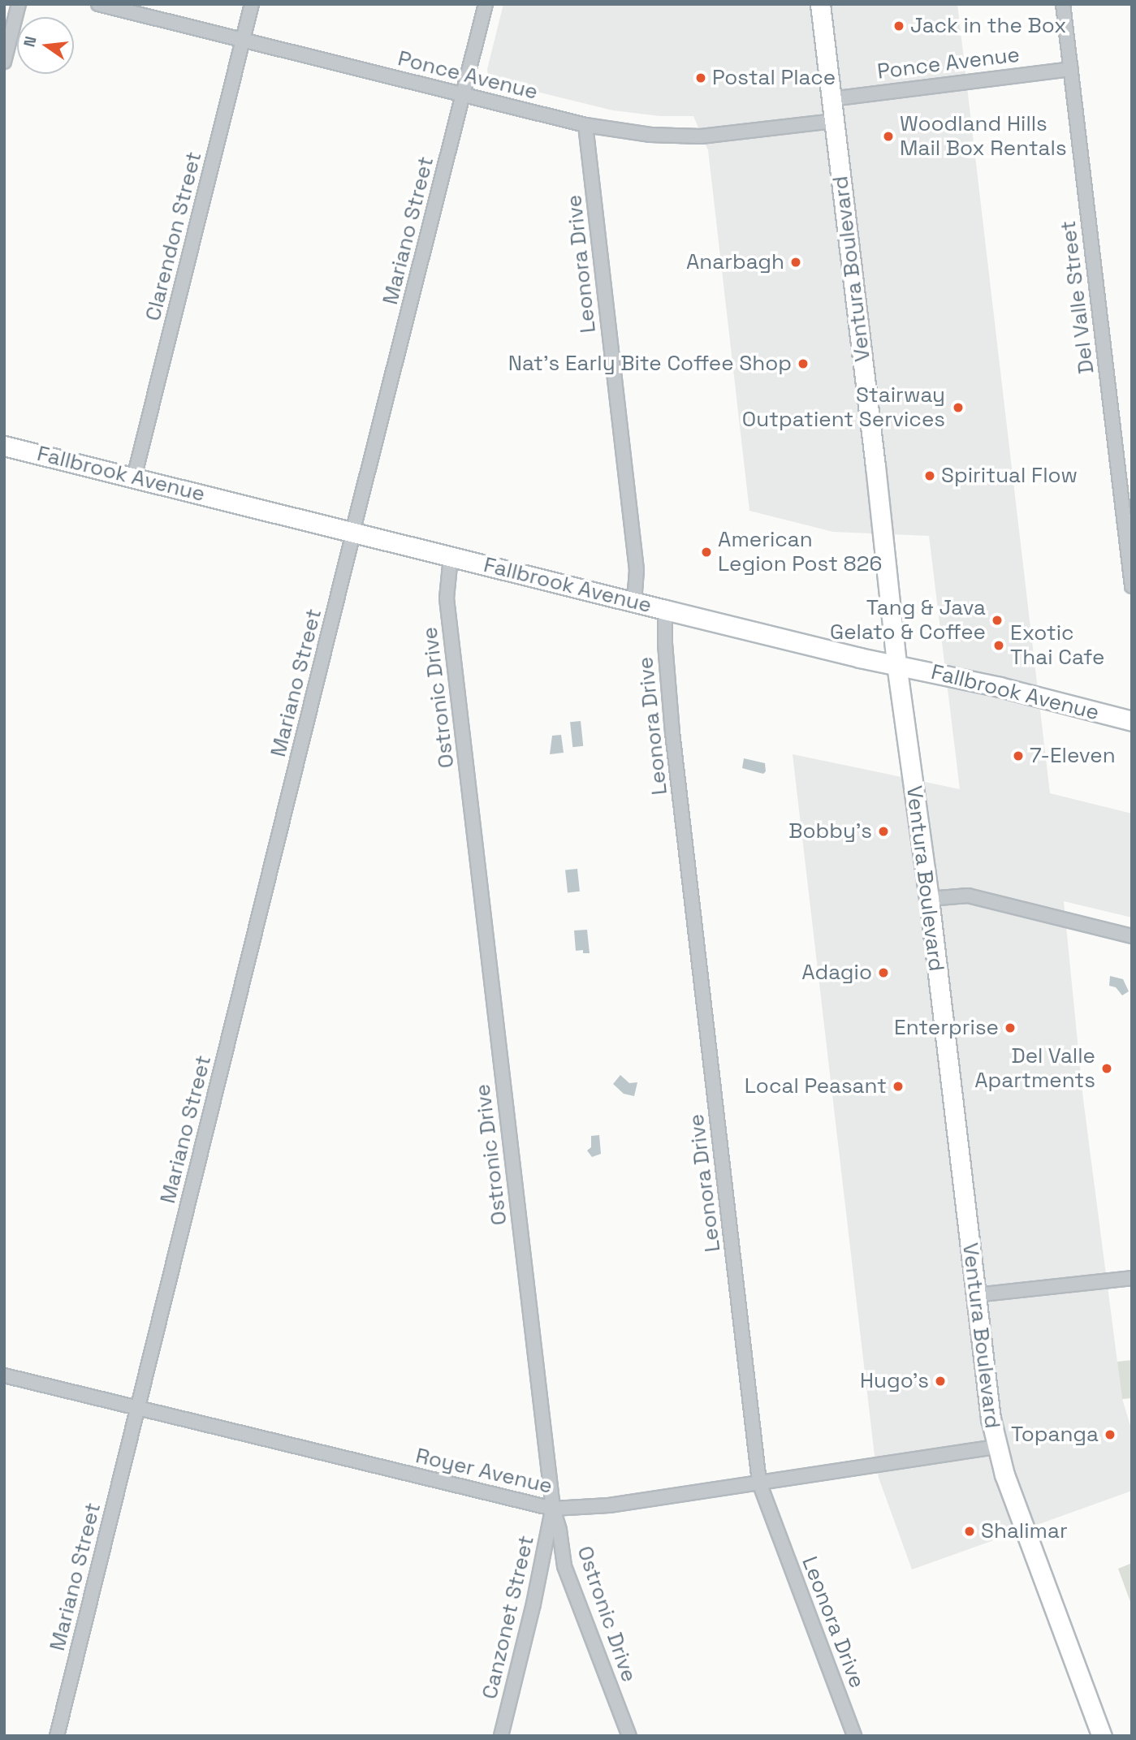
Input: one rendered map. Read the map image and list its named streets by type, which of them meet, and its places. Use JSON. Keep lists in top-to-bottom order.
{
  "streets": {
    "main road": ["Ventura Boulevard", "Fallbrook Avenue"],
    "street": [
      "Ponce Avenue",
      "Mariano Street",
      "Clarendon Street",
      "Leonora Drive",
      "Del Valle Street",
      "Ostronic Drive",
      "Royer Avenue",
      "Canzonet Street"
    ]
  },
  "crossings": [
    ["Ponce Avenue", "Mariano Street"],
    ["Ponce Avenue", "Clarendon Street"],
    ["Ponce Avenue", "Leonora Drive"],
    ["Ponce Avenue", "Ventura Boulevard"],
    ["Ponce Avenue", "Del Valle Street"],
    ["Mariano Street", "Fallbrook Avenue"],
    ["Mariano Street", "Royer Avenue"],
    ["Clarendon Street", "Fallbrook Avenue"],
    ["Leonora Drive", "Fallbrook Avenue"],
    ["Leonora Drive", "Royer Avenue"],
    ["Ventura Boulevard", "Fallbrook Avenue"],
    ["Ventura Boulevard", "Royer Avenue"],
    ["Fallbrook Avenue", "Ostronic Drive"],
    ["Ostronic Drive", "Royer Avenue"],
    ["Ostronic Drive", "Canzonet Street"],
    ["Royer Avenue", "Canzonet Street"]
  ],
  "places": [
    "Jack in the Box",
    "Postal Place",
    "Woodland Hills Mail Box Rentals",
    "Anarbagh",
    "Nat's Early Bite Coffee Shop",
    "Stairway Outpatient Services",
    "Spiritual Flow",
    "American Legion Post 826",
    "Tang & Java Gelato & Coffee",
    "Exotic Thai Cafe",
    "7-Eleven",
    "Bobby's",
    "Adagio",
    "Enterprise",
    "Del Valle Apartments",
    "Local Peasant",
    "Hugo's",
    "Topanga",
    "Shalimar"
  ],
  "north": "left"
}
